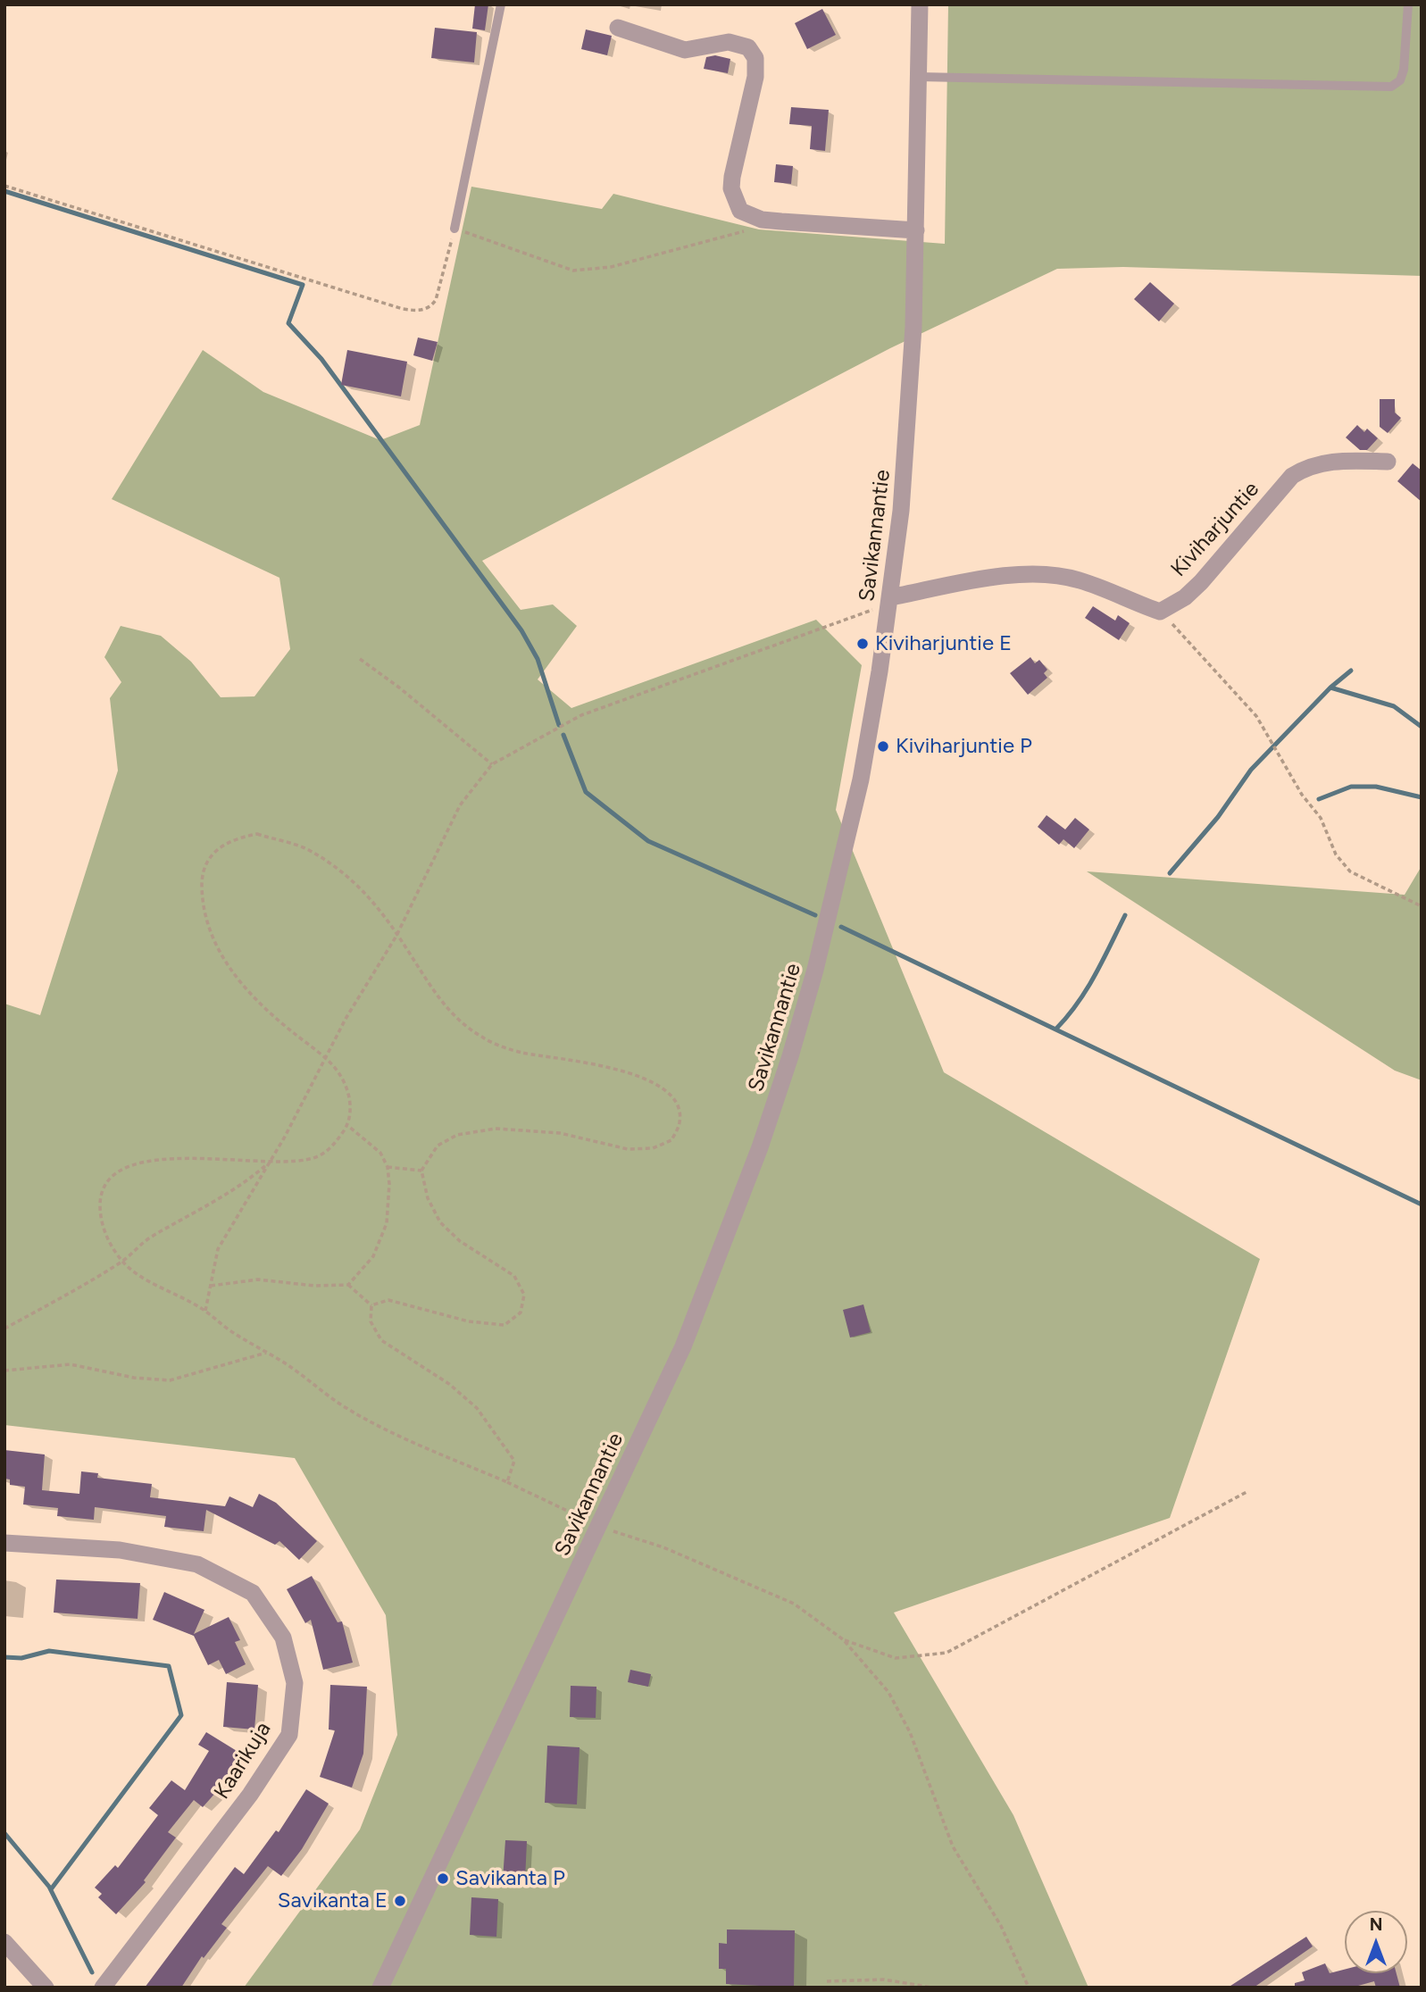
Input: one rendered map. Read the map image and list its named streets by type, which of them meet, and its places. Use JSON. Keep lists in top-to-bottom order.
{
  "streets": {
    "street": ["Kiviharjuntie", "Savikannantie", "Kaarikuja"]
  },
  "places": [
    "Kiviharjuntie E",
    "Kiviharjuntie P",
    "Savikanta P",
    "Savikanta E"
  ],
  "north": "top"
}
